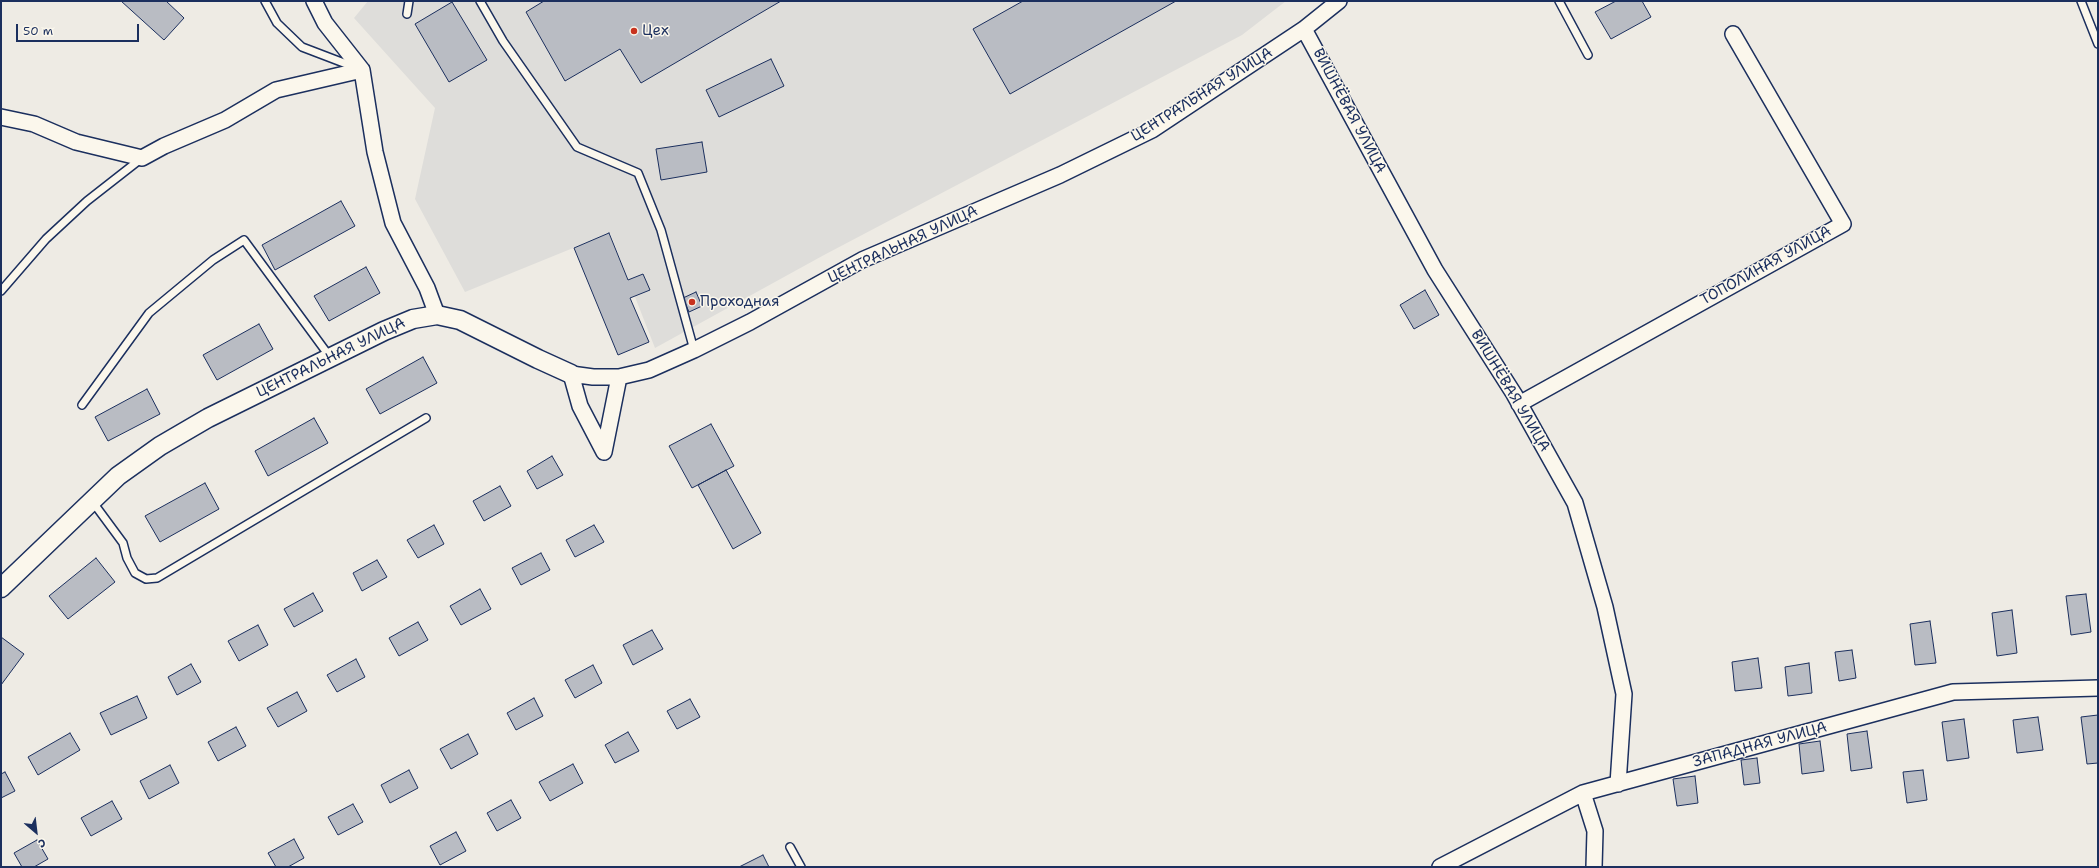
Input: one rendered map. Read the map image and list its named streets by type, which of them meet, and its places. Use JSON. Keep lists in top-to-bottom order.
{
  "streets": {
    "street": [
      "ЦЕНТРАЛЬНАЯ УЛИЦА",
      "ВИШНЁВАЯ УЛИЦА",
      "ТОПОЛИНАЯ УЛИЦА",
      "ЗАПАДНАЯ УЛИЦА"
    ]
  },
  "crossings": [
    ["ЦЕНТРАЛЬНАЯ УЛИЦА", "ВИШНЁВАЯ УЛИЦА"],
    ["ВИШНЁВАЯ УЛИЦА", "ТОПОЛИНАЯ УЛИЦА"],
    ["ВИШНЁВАЯ УЛИЦА", "ЗАПАДНАЯ УЛИЦА"]
  ],
  "places": ["Цех", "Проходная"],
  "scale_bar": "50 m",
  "north": "bottom right"
}
